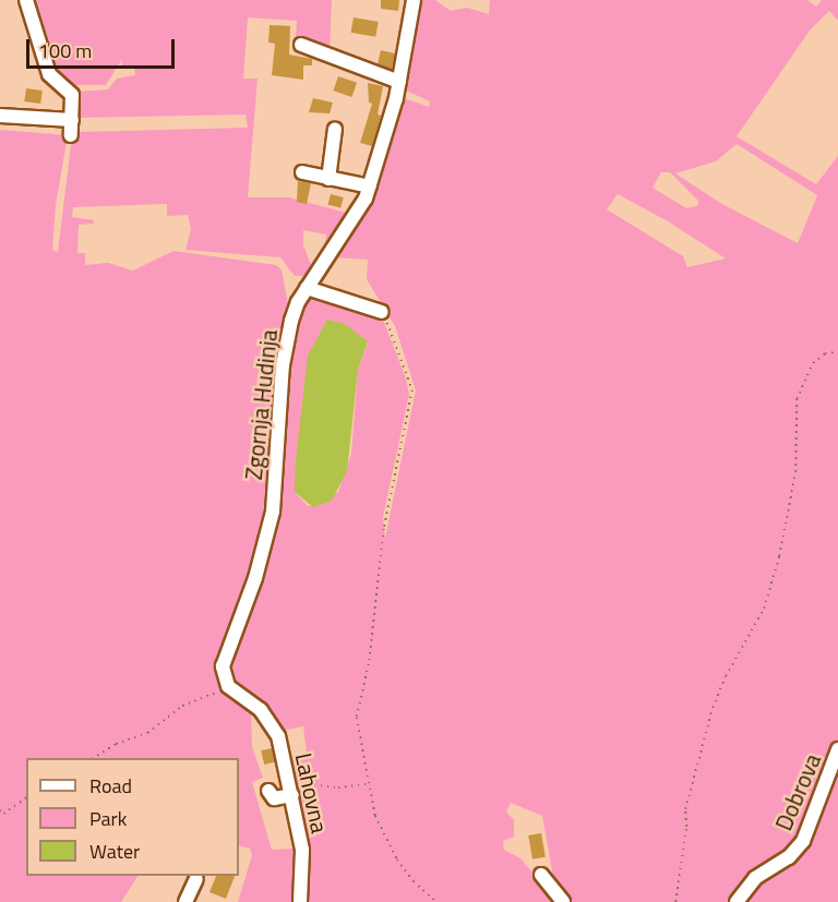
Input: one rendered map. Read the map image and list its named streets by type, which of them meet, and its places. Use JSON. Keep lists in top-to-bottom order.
{
  "streets": {
    "street": ["Zgornja Hudinja", "Dobrova", "Lahovna"]
  },
  "crossings": [
    ["Zgornja Hudinja", "Lahovna"]
  ],
  "legend": ["Road", "Park", "Water"],
  "scale_bar": "100 m"
}
